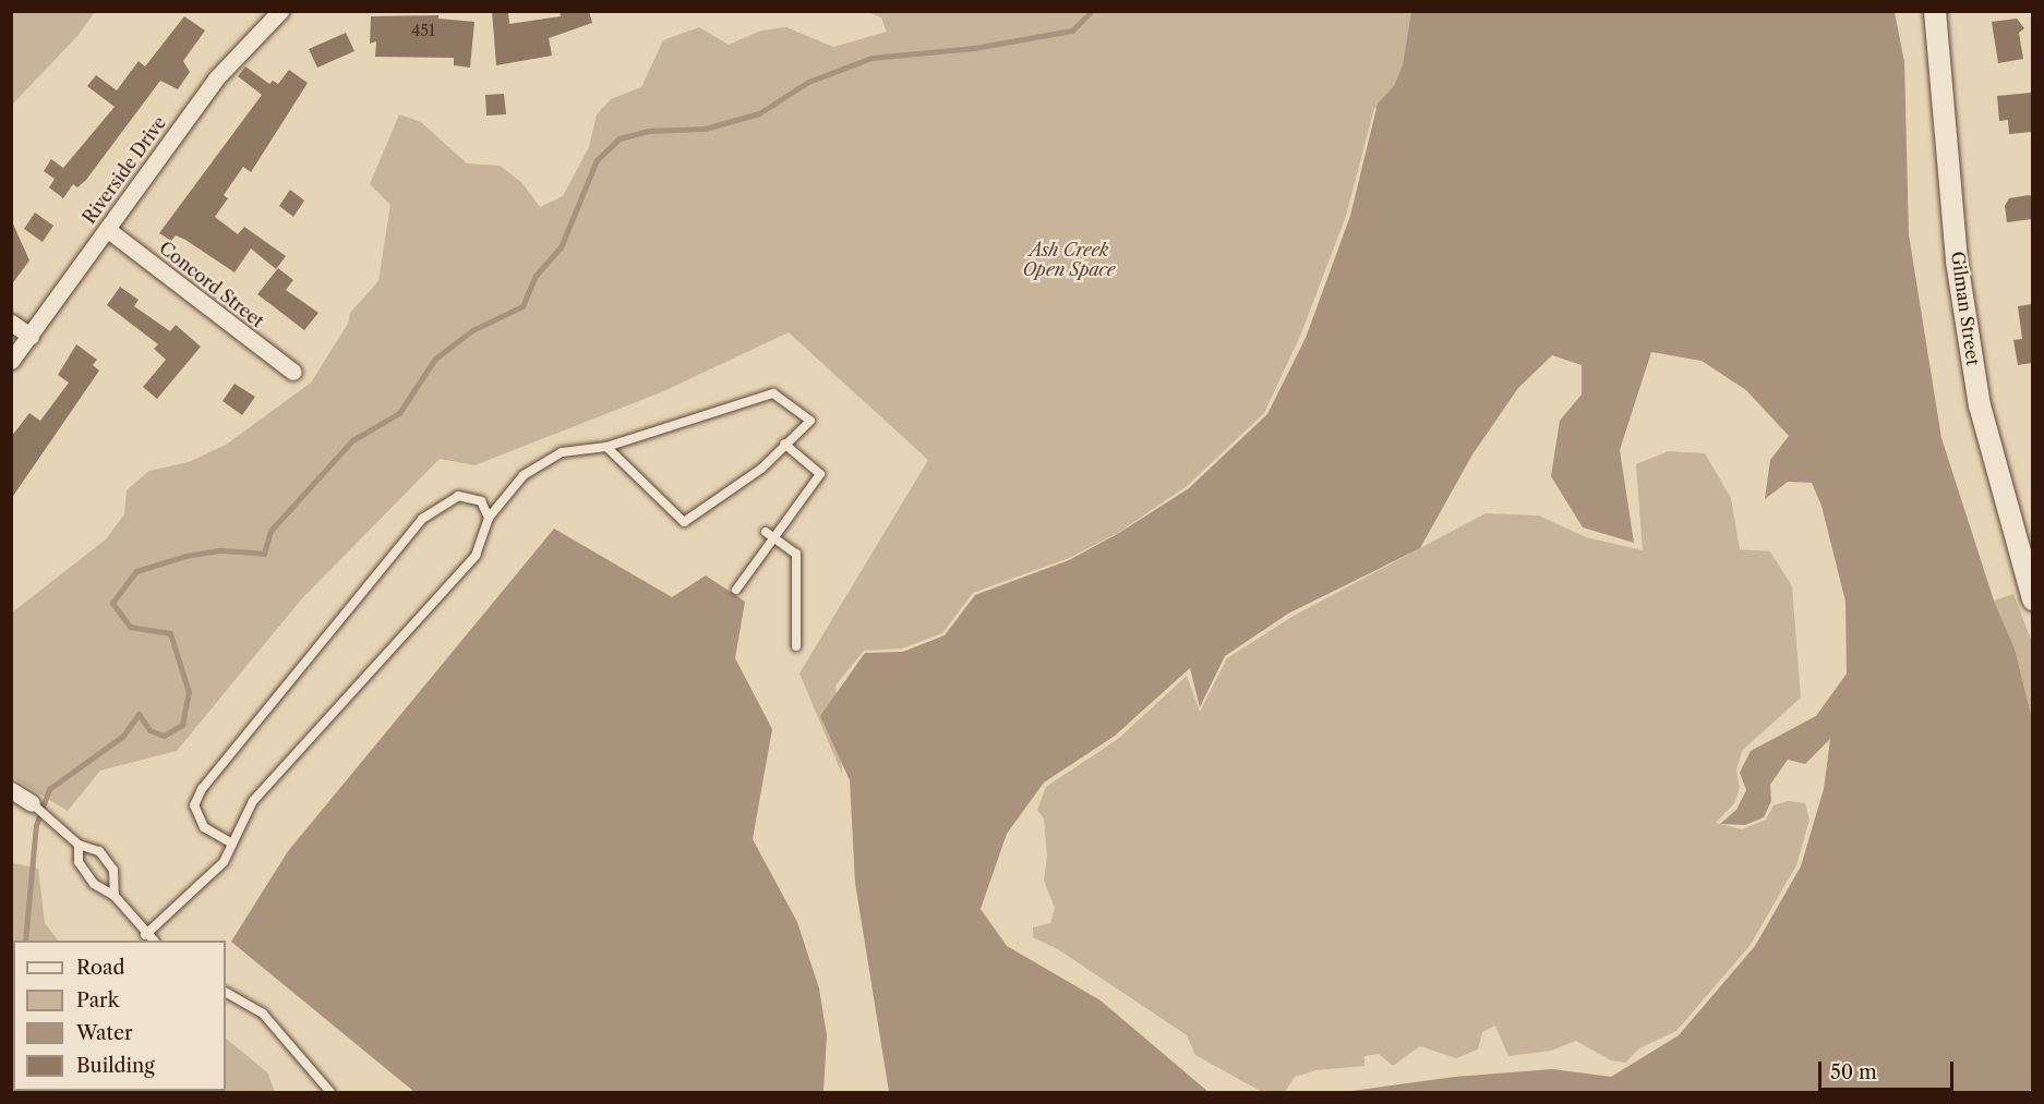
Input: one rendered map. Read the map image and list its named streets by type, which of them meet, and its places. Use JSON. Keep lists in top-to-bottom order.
{
  "streets": {
    "street": ["Riverside Drive", "Concord Street", "Gilman Street"]
  },
  "crossings": [
    ["Riverside Drive", "Concord Street"]
  ],
  "parks": ["Ash Creek Open Space"],
  "house_numbers": ["451"],
  "legend": [
    "Road",
    "Park",
    "Water",
    "Building"
  ],
  "scale_bar": "50 m"
}
